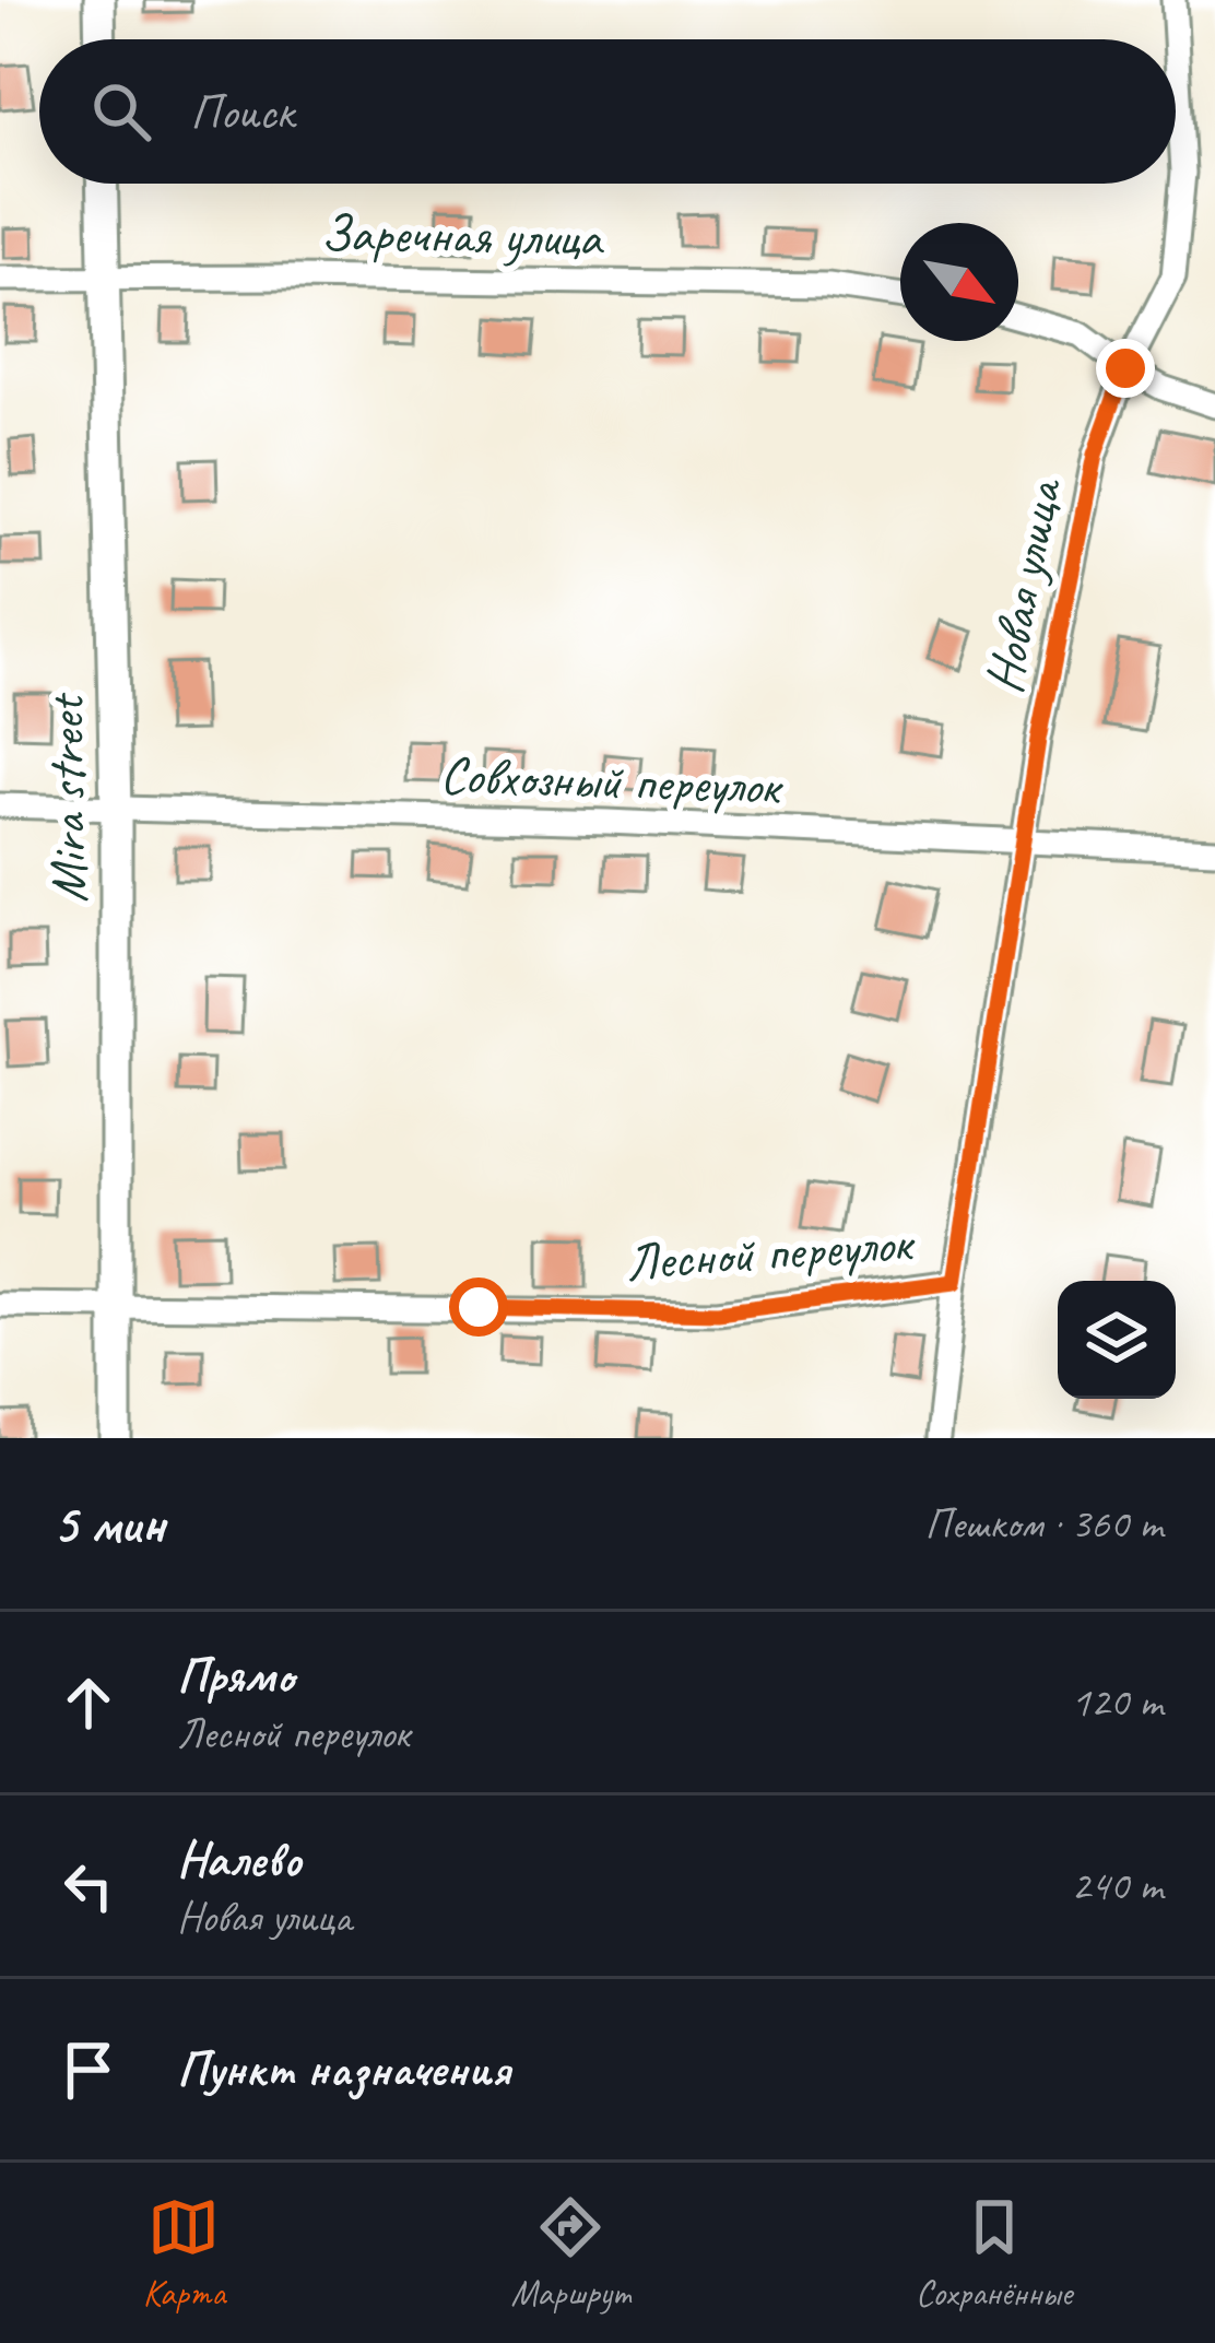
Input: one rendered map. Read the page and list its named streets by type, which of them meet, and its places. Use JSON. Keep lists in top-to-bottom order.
{
  "streets": {
    "street": [
      "Заречная улица",
      "Новая улица",
      "Совхозный переулок",
      "Mira street",
      "Лесной переулок"
    ]
  },
  "crossings": [
    ["Заречная улица", "Mira street"],
    ["Новая улица", "Совхозный переулок"],
    ["Новая улица", "Лесной переулок"],
    ["Совхозный переулок", "Mira street"],
    ["Mira street", "Лесной переулок"]
  ],
  "north": "bottom right",
  "page": {
    "search": "Поиск",
    "heading": ["5 мин", "Пешком · 360 m"],
    "list": [
      ["Прямо", "Лесной переулок", "120 m"],
      ["Налево", "Новая улица", "240 m"],
      "Пункт назначения"
    ],
    "nav": ["Карта", "Маршрут", "Сохранённые"]
  }
}
